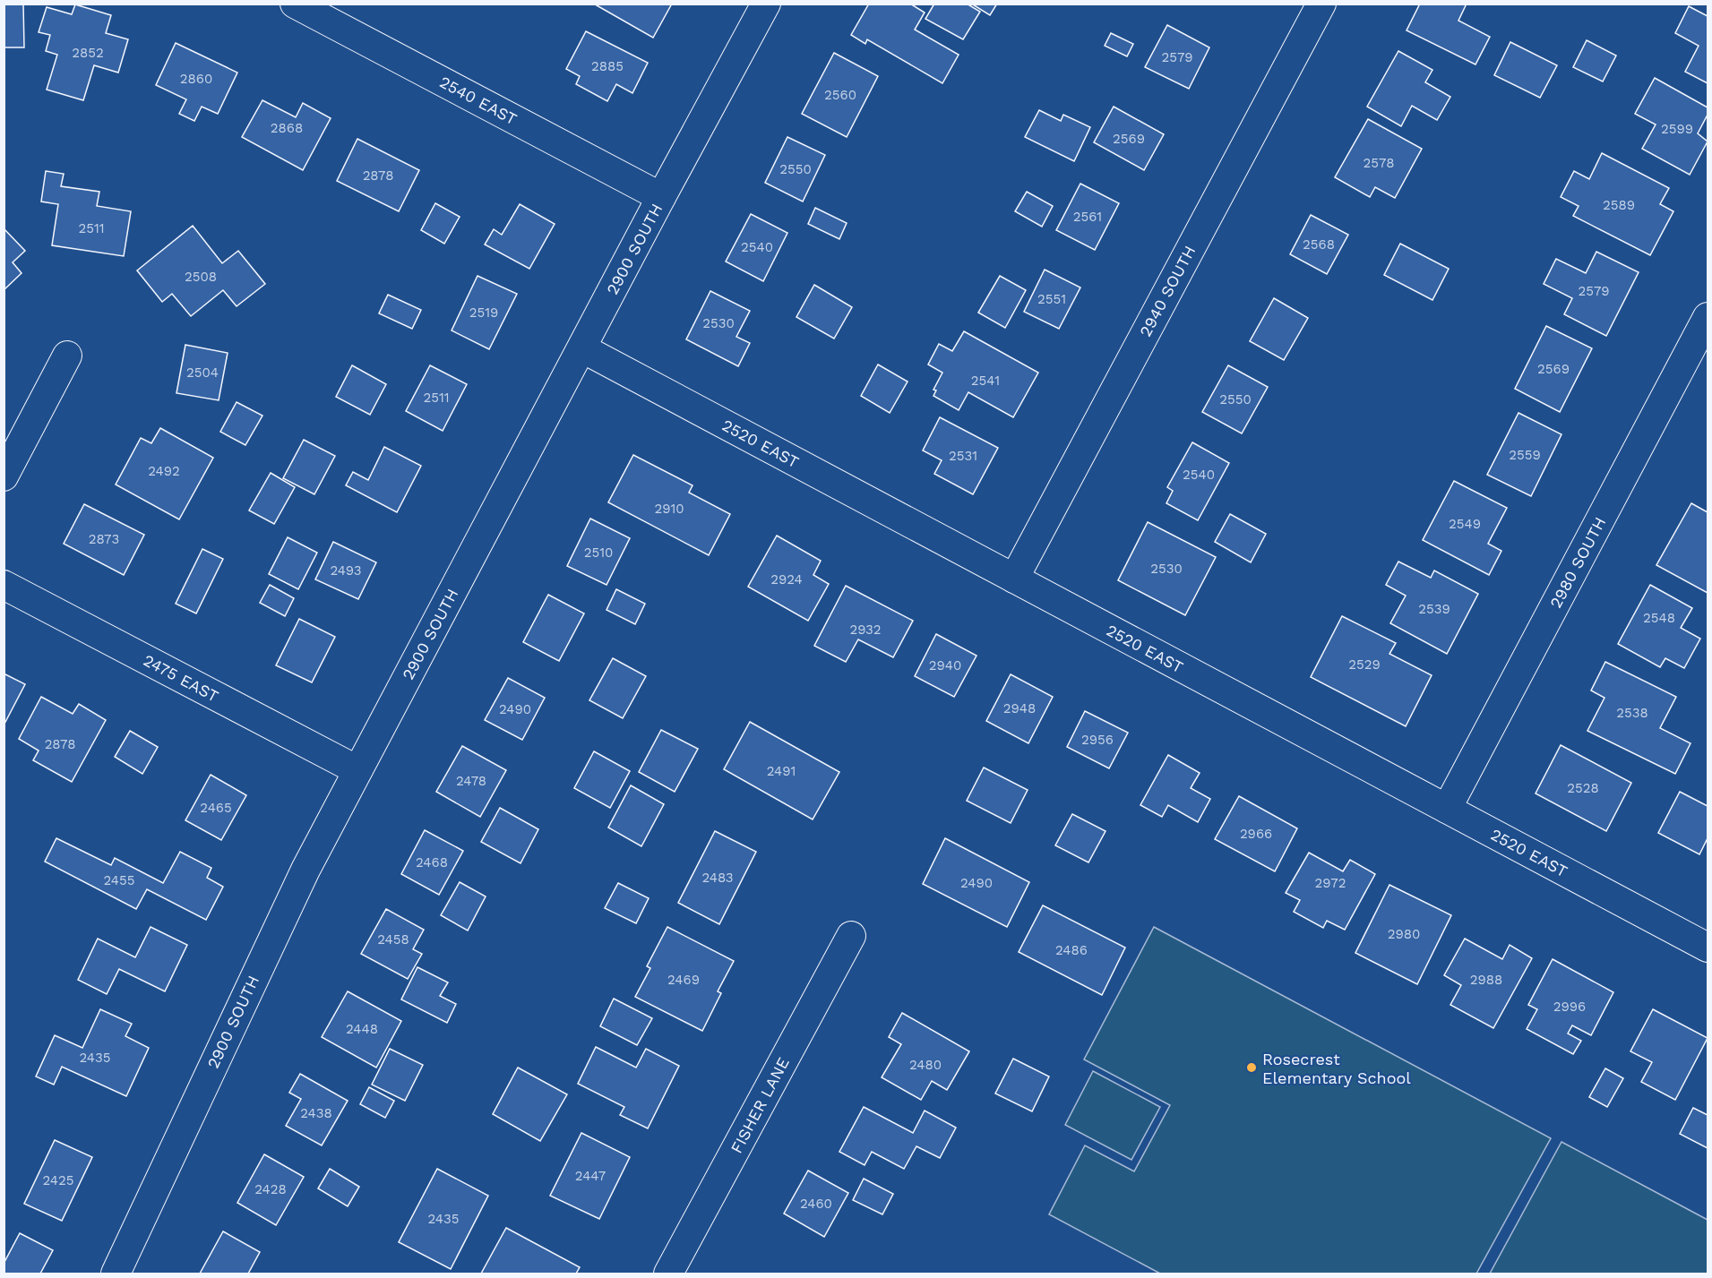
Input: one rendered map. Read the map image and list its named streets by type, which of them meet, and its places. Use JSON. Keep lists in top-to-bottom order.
{
  "streets": {
    "street": [
      "2540 EAST",
      "2900 SOUTH",
      "2940 SOUTH",
      "2520 EAST",
      "2980 SOUTH",
      "2475 EAST",
      "FISHER LANE"
    ]
  },
  "crossings": [
    ["2540 EAST", "2900 SOUTH"],
    ["2900 SOUTH", "2520 EAST"],
    ["2900 SOUTH", "2475 EAST"],
    ["2940 SOUTH", "2520 EAST"],
    ["2520 EAST", "2980 SOUTH"]
  ],
  "places": ["Rosecrest Elementary School"],
  "house_numbers": [
    "2852",
    "2579",
    "2885",
    "2860",
    "2560",
    "2868",
    "2599",
    "2569",
    "2578",
    "2550",
    "2878",
    "2589",
    "2561",
    "2511",
    "2568",
    "2540",
    "2508",
    "2579",
    "2551",
    "2519",
    "2530",
    "2569",
    "2504",
    "2541",
    "2511",
    "2550",
    "2559",
    "2531",
    "2492",
    "2540",
    "2910",
    "2549",
    "2873",
    "2510",
    "2530",
    "2493",
    "2924",
    "2539",
    "2548",
    "2932",
    "2529",
    "2940",
    "2948",
    "2490",
    "2538",
    "2956",
    "2878",
    "2491",
    "2478",
    "2528",
    "2465",
    "2966",
    "2468",
    "2483",
    "2455",
    "2490",
    "2972",
    "2980",
    "2458",
    "2486",
    "2469",
    "2988",
    "2996",
    "2448",
    "2435",
    "2480",
    "2438",
    "2447",
    "2425",
    "2428",
    "2460",
    "2435"
  ]
}
